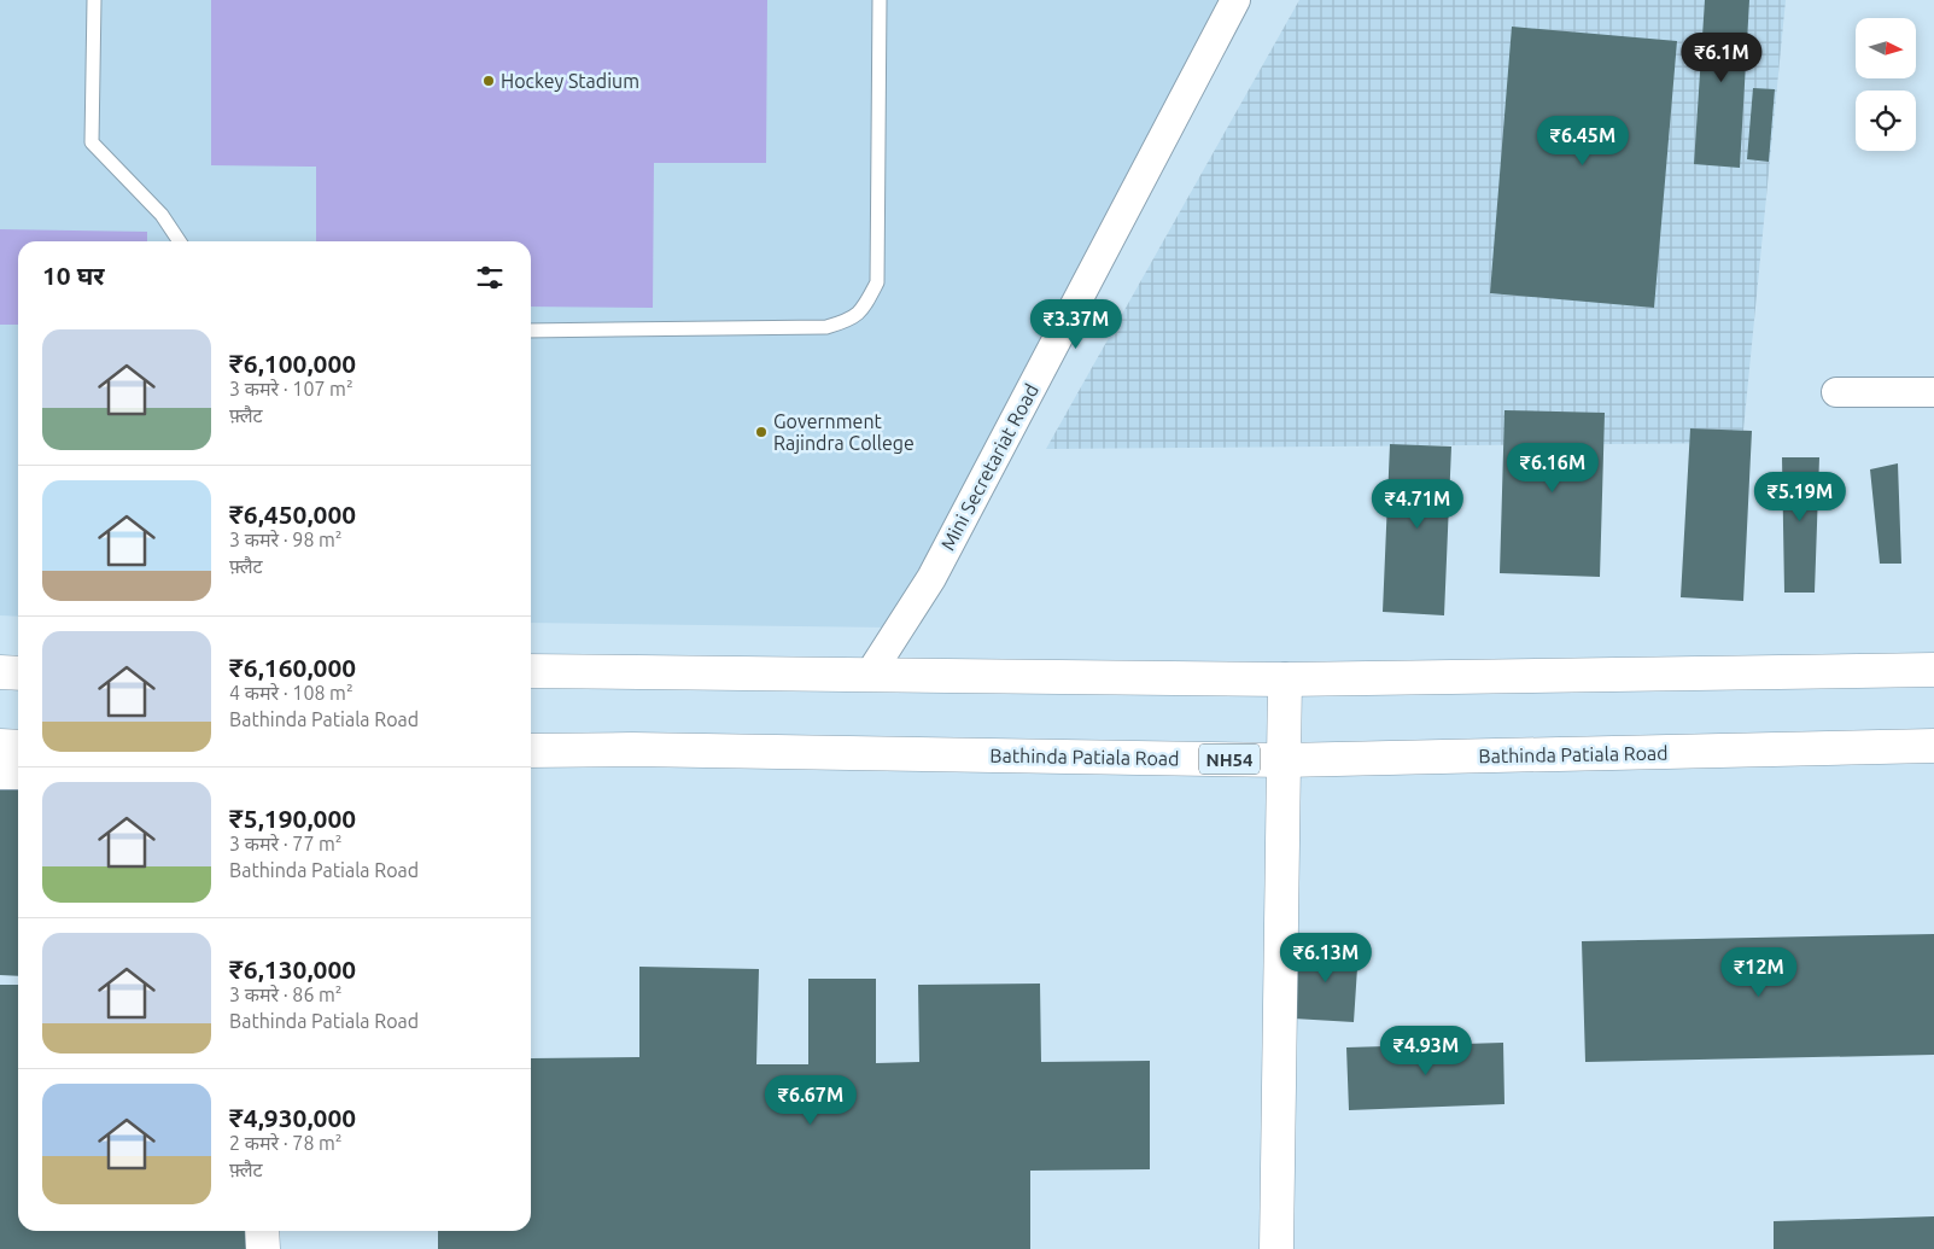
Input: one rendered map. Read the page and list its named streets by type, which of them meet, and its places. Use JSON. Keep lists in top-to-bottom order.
{
  "streets": {
    "main road": ["Bathinda Patiala Road", "NH54"],
    "street": ["Mini Secretariat Road"]
  },
  "places": ["Hockey Stadium", "Government Rajindra College"],
  "north": "right",
  "page": {
    "price": [
      "₹6.1M",
      "₹6.45M",
      "₹3.37M",
      "₹6.16M",
      "₹5.19M",
      "₹4.71M",
      "₹6.13M",
      "₹12M",
      "₹4.93M",
      "₹6.67M"
    ],
    "heading": "10 घर",
    "list": [
      {
        "name": "₹6,100,000",
        "note": "3 कमरे · 107 m² · फ़्लैट"
      },
      {
        "name": "₹6,450,000",
        "note": "3 कमरे · 98 m² · फ़्लैट"
      },
      {
        "name": "₹6,160,000",
        "note": "4 कमरे · 108 m² · Bathinda Patiala Road"
      },
      {
        "name": "₹5,190,000",
        "note": "3 कमरे · 77 m² · Bathinda Patiala Road"
      },
      {
        "name": "₹6,130,000",
        "note": "3 कमरे · 86 m² · Bathinda Patiala Road"
      },
      {
        "name": "₹4,930,000",
        "note": "2 कमरे · 78 m² · फ़्लैट"
      }
    ]
  }
}
